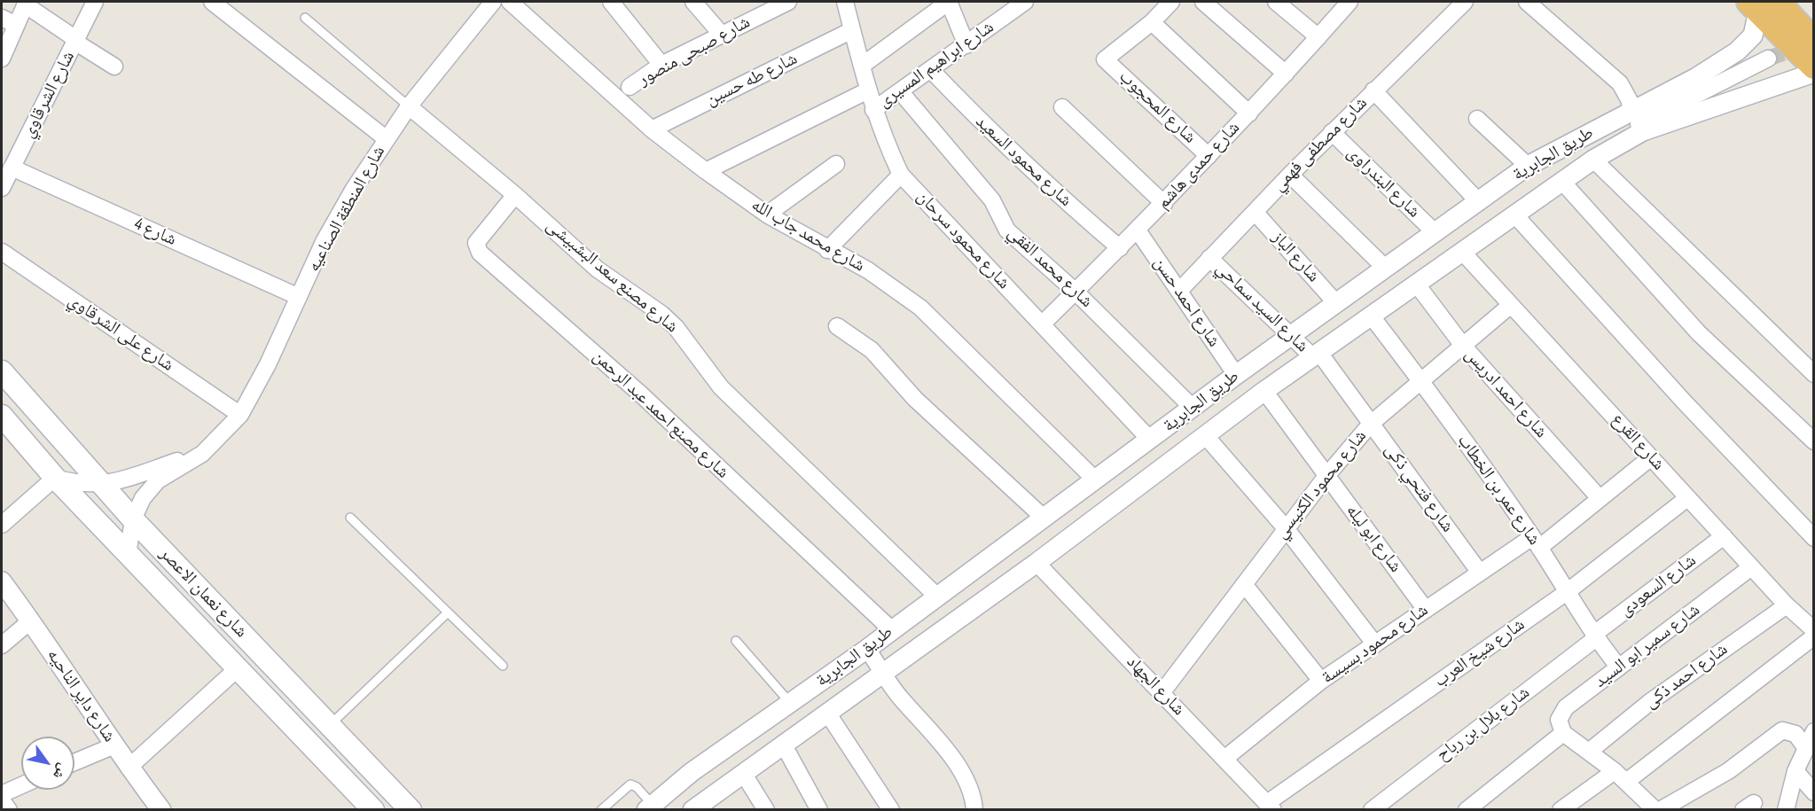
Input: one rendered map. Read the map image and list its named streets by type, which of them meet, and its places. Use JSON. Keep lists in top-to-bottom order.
{
  "streets": {
    "main road": ["شارع نعمان الاعصر"],
    "street": [
      "شارع صبحى منصور",
      "شارع ابراهيم المسيرى",
      "شارع طه حسين",
      "شارع الشرقاوي",
      "شارع المحجوب",
      "شارع مصطفى فهمي",
      "طريق الجابرية",
      "شارع محمود السعيد",
      "شارع حمدى هاشم",
      "شارع البندراوى",
      "شارع المنطقة الصناعيه",
      "شارع 4",
      "شارع محمد جاب الله",
      "شارع محمود سرحان",
      "شارع الباز",
      "شارع محمد الفقي",
      "شارع مصنع سعد البشبيشى",
      "شارع احمد حسن",
      "شارع السيد سماحي",
      "شارع على الشرقاوي",
      "شارع احمد ادريس",
      "شارع مصنع احمد عبد الرحمن",
      "شارع القرع",
      "شارع محمود الكنيسي",
      "شارع فتحي ذكى",
      "شارع عمر بن الخطاب",
      "شارع ابو ليله",
      "شارع السعودى",
      "شارع محمود بسيسة",
      "شارع سمير ابو السيد",
      "شارع شيخ العرب",
      "شارع احمد ذكى",
      "شارع الجهاد",
      "شارع داير الناحيه",
      "شارع بلال بن رباح"
    ]
  },
  "crossings": [
    ["شارع ابراهيم المسيرى", "شارع محمود السعيد"],
    ["شارع ابراهيم المسيرى", "شارع محمود سرحان"],
    ["شارع ابراهيم المسيرى", "شارع محمد الفقي"],
    ["شارع طه حسين", "شارع محمد جاب الله"],
    ["شارع طه حسين", "شارع محمود سرحان"],
    ["شارع الشرقاوي", "شارع 4"],
    ["شارع المحجوب", "شارع حمدى هاشم"],
    ["شارع مصطفى فهمي", "شارع البندراوى"],
    ["شارع مصطفى فهمي", "شارع الباز"],
    ["شارع مصطفى فهمي", "شارع احمد حسن"],
    ["شارع مصطفى فهمي", "شارع السيد سماحي"],
    ["طريق الجابرية", "شارع البندراوى"],
    ["طريق الجابرية", "شارع محمد جاب الله"],
    ["طريق الجابرية", "شارع محمود سرحان"],
    ["طريق الجابرية", "شارع الباز"],
    ["طريق الجابرية", "شارع محمد الفقي"],
    ["طريق الجابرية", "شارع مصنع سعد البشبيشى"],
    ["طريق الجابرية", "شارع احمد حسن"],
    ["طريق الجابرية", "شارع السيد سماحي"],
    ["طريق الجابرية", "شارع احمد ادريس"],
    ["طريق الجابرية", "شارع مصنع احمد عبد الرحمن"],
    ["طريق الجابرية", "شارع القرع"],
    ["طريق الجابرية", "شارع فتحي ذكى"],
    ["طريق الجابرية", "شارع عمر بن الخطاب"],
    ["طريق الجابرية", "شارع ابو ليله"],
    ["طريق الجابرية", "شارع الجهاد"],
    ["شارع محمود السعيد", "شارع حمدى هاشم"],
    ["شارع حمدى هاشم", "شارع محمود سرحان"],
    ["شارع حمدى هاشم", "شارع محمد الفقي"],
    ["شارع حمدى هاشم", "شارع احمد حسن"],
    ["شارع المنطقة الصناعيه", "شارع 4"],
    ["شارع المنطقة الصناعيه", "شارع مصنع سعد البشبيشى"],
    ["شارع المنطقة الصناعيه", "شارع على الشرقاوي"],
    ["شارع المنطقة الصناعيه", "شارع نعمان الاعصر"],
    ["شارع مصنع سعد البشبيشى", "شارع مصنع احمد عبد الرحمن"],
    ["شارع السيد سماحي", "شارع فتحي ذكى"],
    ["شارع احمد ادريس", "شارع محمود الكنيسي"],
    ["شارع احمد ادريس", "شارع محمود بسيسة"],
    ["شارع القرع", "شارع محمود الكنيسي"],
    ["شارع القرع", "شارع السعودى"],
    ["شارع القرع", "شارع محمود بسيسة"],
    ["شارع القرع", "شارع سمير ابو السيد"],
    ["شارع القرع", "شارع شيخ العرب"],
    ["شارع القرع", "شارع احمد ذكى"],
    ["شارع محمود الكنيسي", "شارع فتحي ذكى"],
    ["شارع محمود الكنيسي", "شارع عمر بن الخطاب"],
    ["شارع محمود الكنيسي", "شارع ابو ليله"],
    ["شارع محمود الكنيسي", "شارع الجهاد"],
    ["شارع فتحي ذكى", "شارع محمود بسيسة"],
    ["شارع عمر بن الخطاب", "شارع السعودى"],
    ["شارع عمر بن الخطاب", "شارع محمود بسيسة"],
    ["شارع عمر بن الخطاب", "شارع سمير ابو السيد"],
    ["شارع عمر بن الخطاب", "شارع شيخ العرب"],
    ["شارع عمر بن الخطاب", "شارع بلال بن رباح"],
    ["شارع ابو ليله", "شارع محمود بسيسة"],
    ["شارع السعودى", "شارع بلال بن رباح"],
    ["شارع محمود بسيسة", "شارع الجهاد"],
    ["شارع شيخ العرب", "شارع الجهاد"]
  ],
  "north": "bottom right"
}
